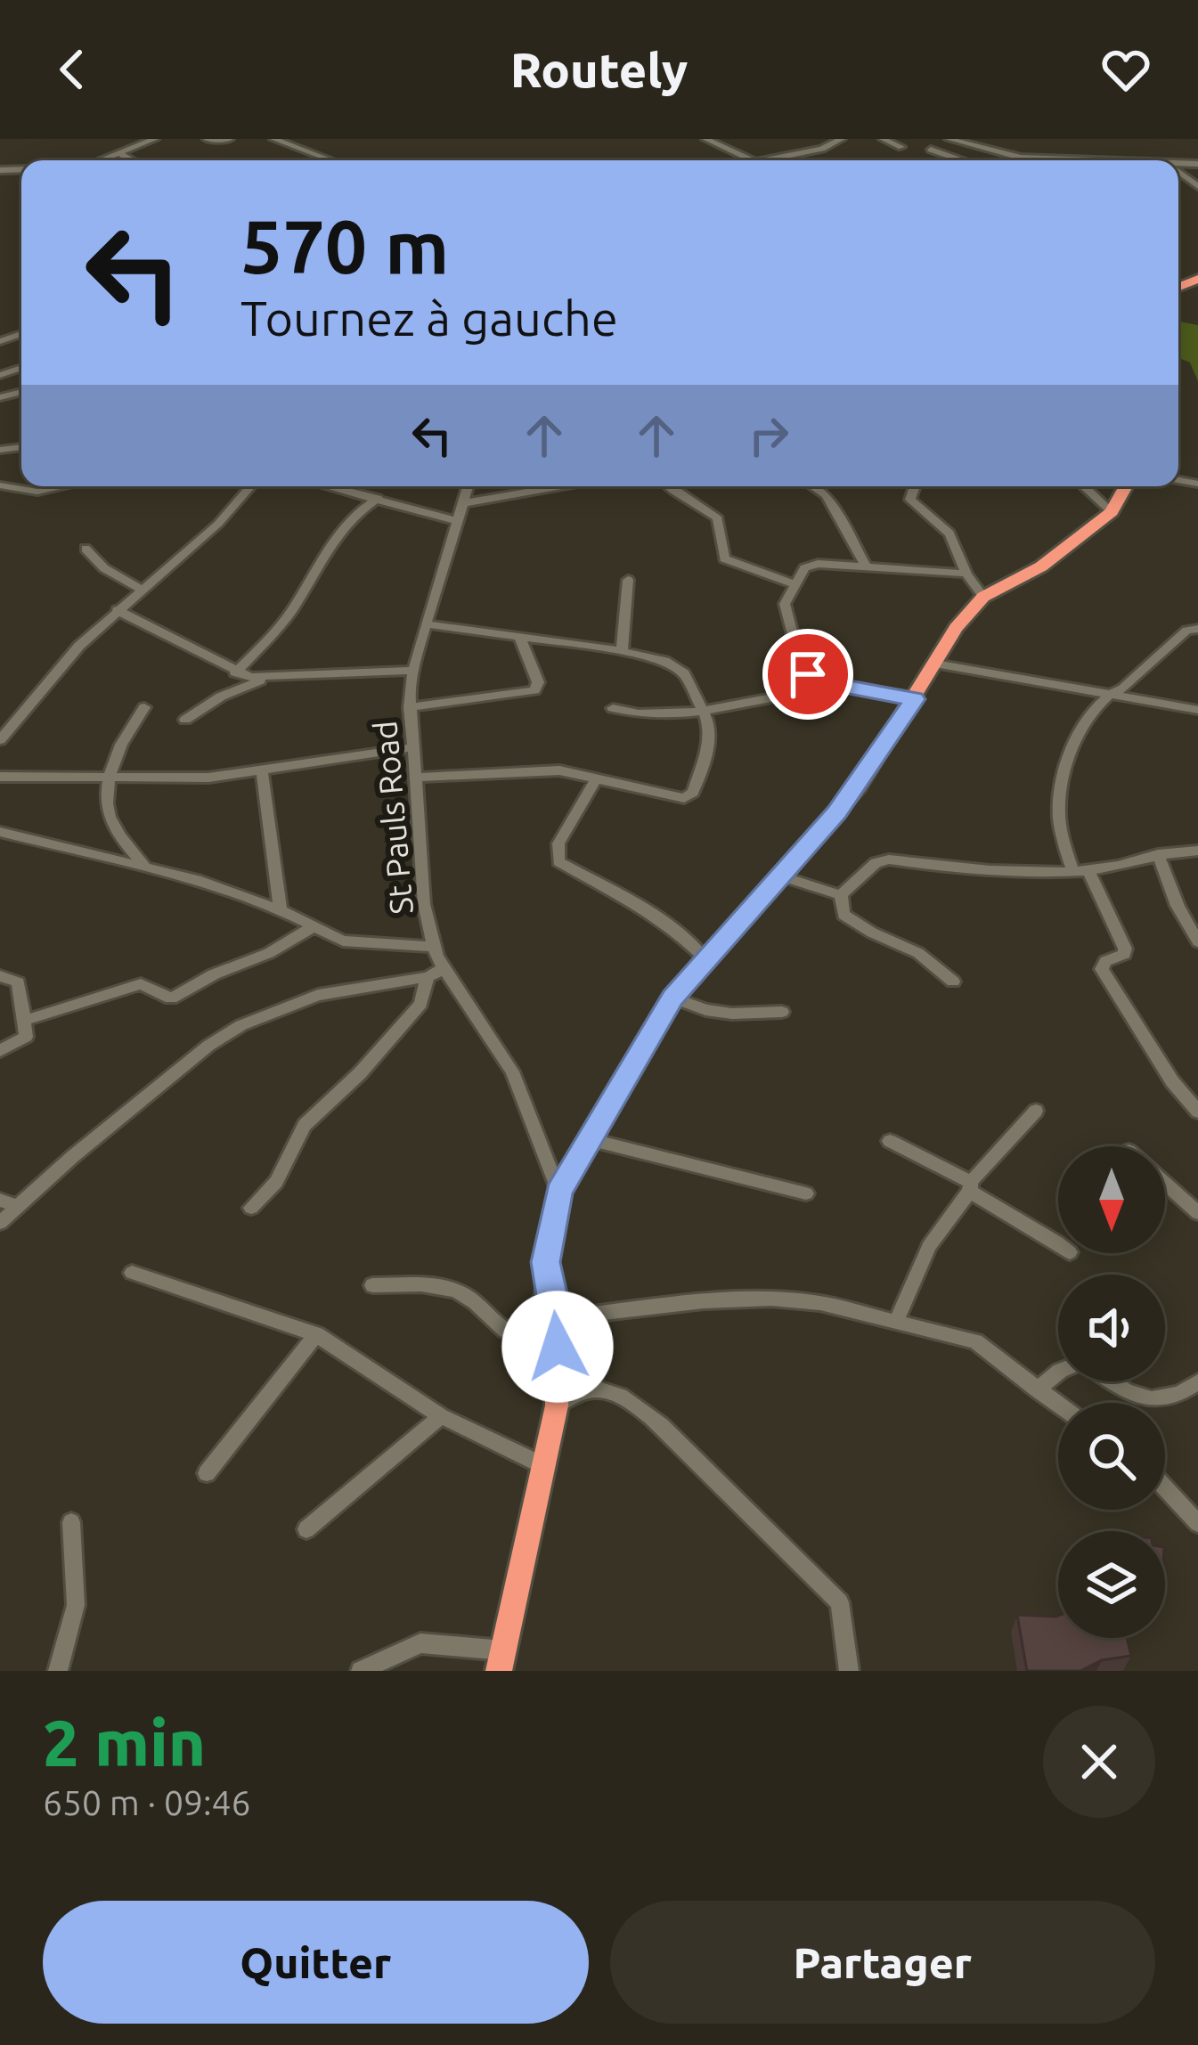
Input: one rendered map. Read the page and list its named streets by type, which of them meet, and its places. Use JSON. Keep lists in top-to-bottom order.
{
  "streets": {
    "street": ["St Pauls Road"]
  },
  "north": "bottom",
  "page": {
    "header": "Routely",
    "turn": ["570 m", "Tournez à gauche"],
    "heading": ["2 min", "650 m · 09:46"],
    "buttons": ["Quitter", "Partager"]
  }
}
